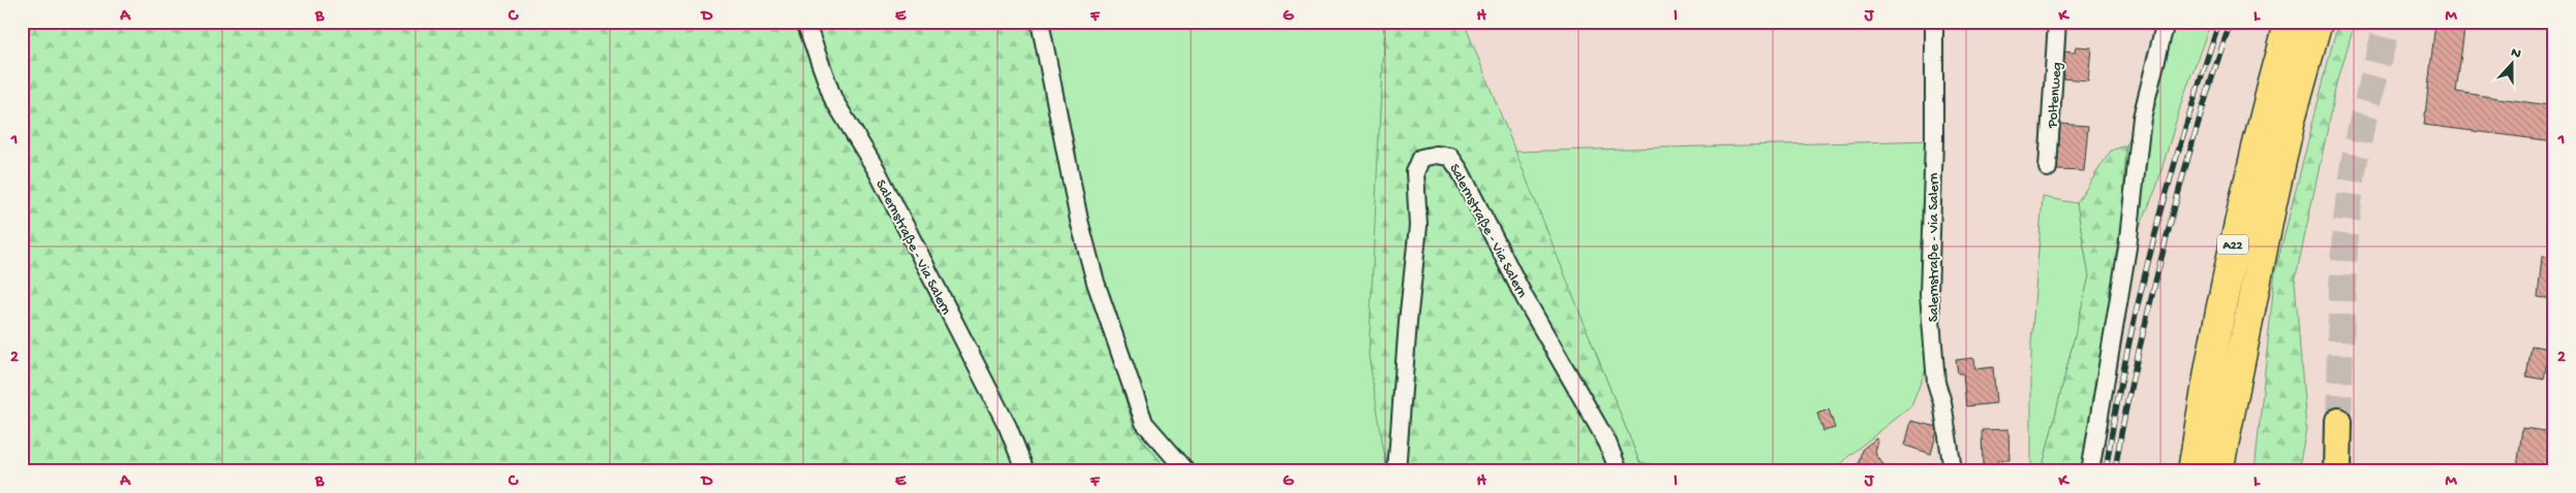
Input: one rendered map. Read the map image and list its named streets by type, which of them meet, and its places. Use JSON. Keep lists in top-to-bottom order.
{
  "streets": {
    "highway": ["A22"],
    "street": ["Poltenweg", "Salernstraße - Via Salern"]
  },
  "north": "top",
  "grid": {
    "columns": [
      "A",
      "B",
      "C",
      "D",
      "E",
      "F",
      "G",
      "H",
      "I",
      "J",
      "K",
      "L",
      "M"
    ],
    "rows": ["1", "2"]
  }
}
